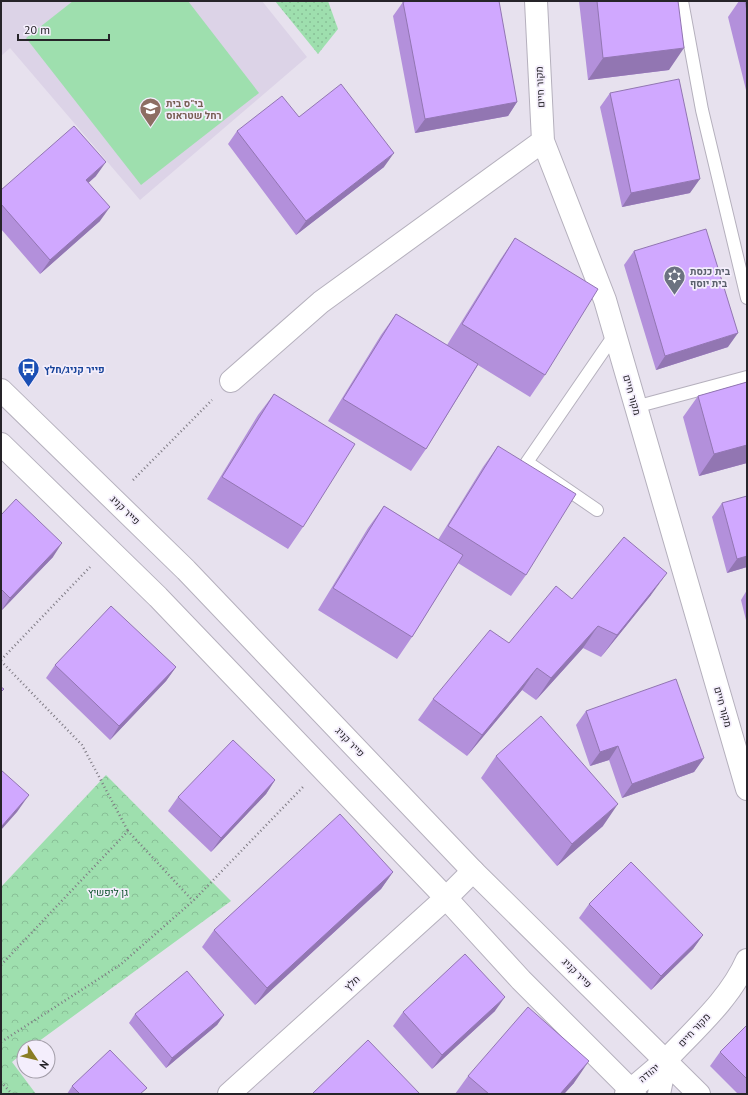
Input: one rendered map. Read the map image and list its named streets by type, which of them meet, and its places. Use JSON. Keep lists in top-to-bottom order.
{
  "streets": {
    "street": [
      "מקור חיים",
      "פייר קניג",
      "חלץ",
      "יהודה"
    ]
  },
  "crossings": [
    ["מקור חיים", "פייר קניג"],
    ["מקור חיים", "יהודה"],
    ["פייר קניג", "חלץ"],
    ["פייר קניג", "יהודה"]
  ],
  "parks": ["גן ליפשיץ"],
  "places": {
    "school or university": ["בי\"ס בית רחל שטראוס"],
    "synagogue": ["בית כנסת בית יוסף"],
    "bus stop": ["פייר קניג/חלץ"]
  },
  "scale_bar": "20 m",
  "north": "bottom right"
}
